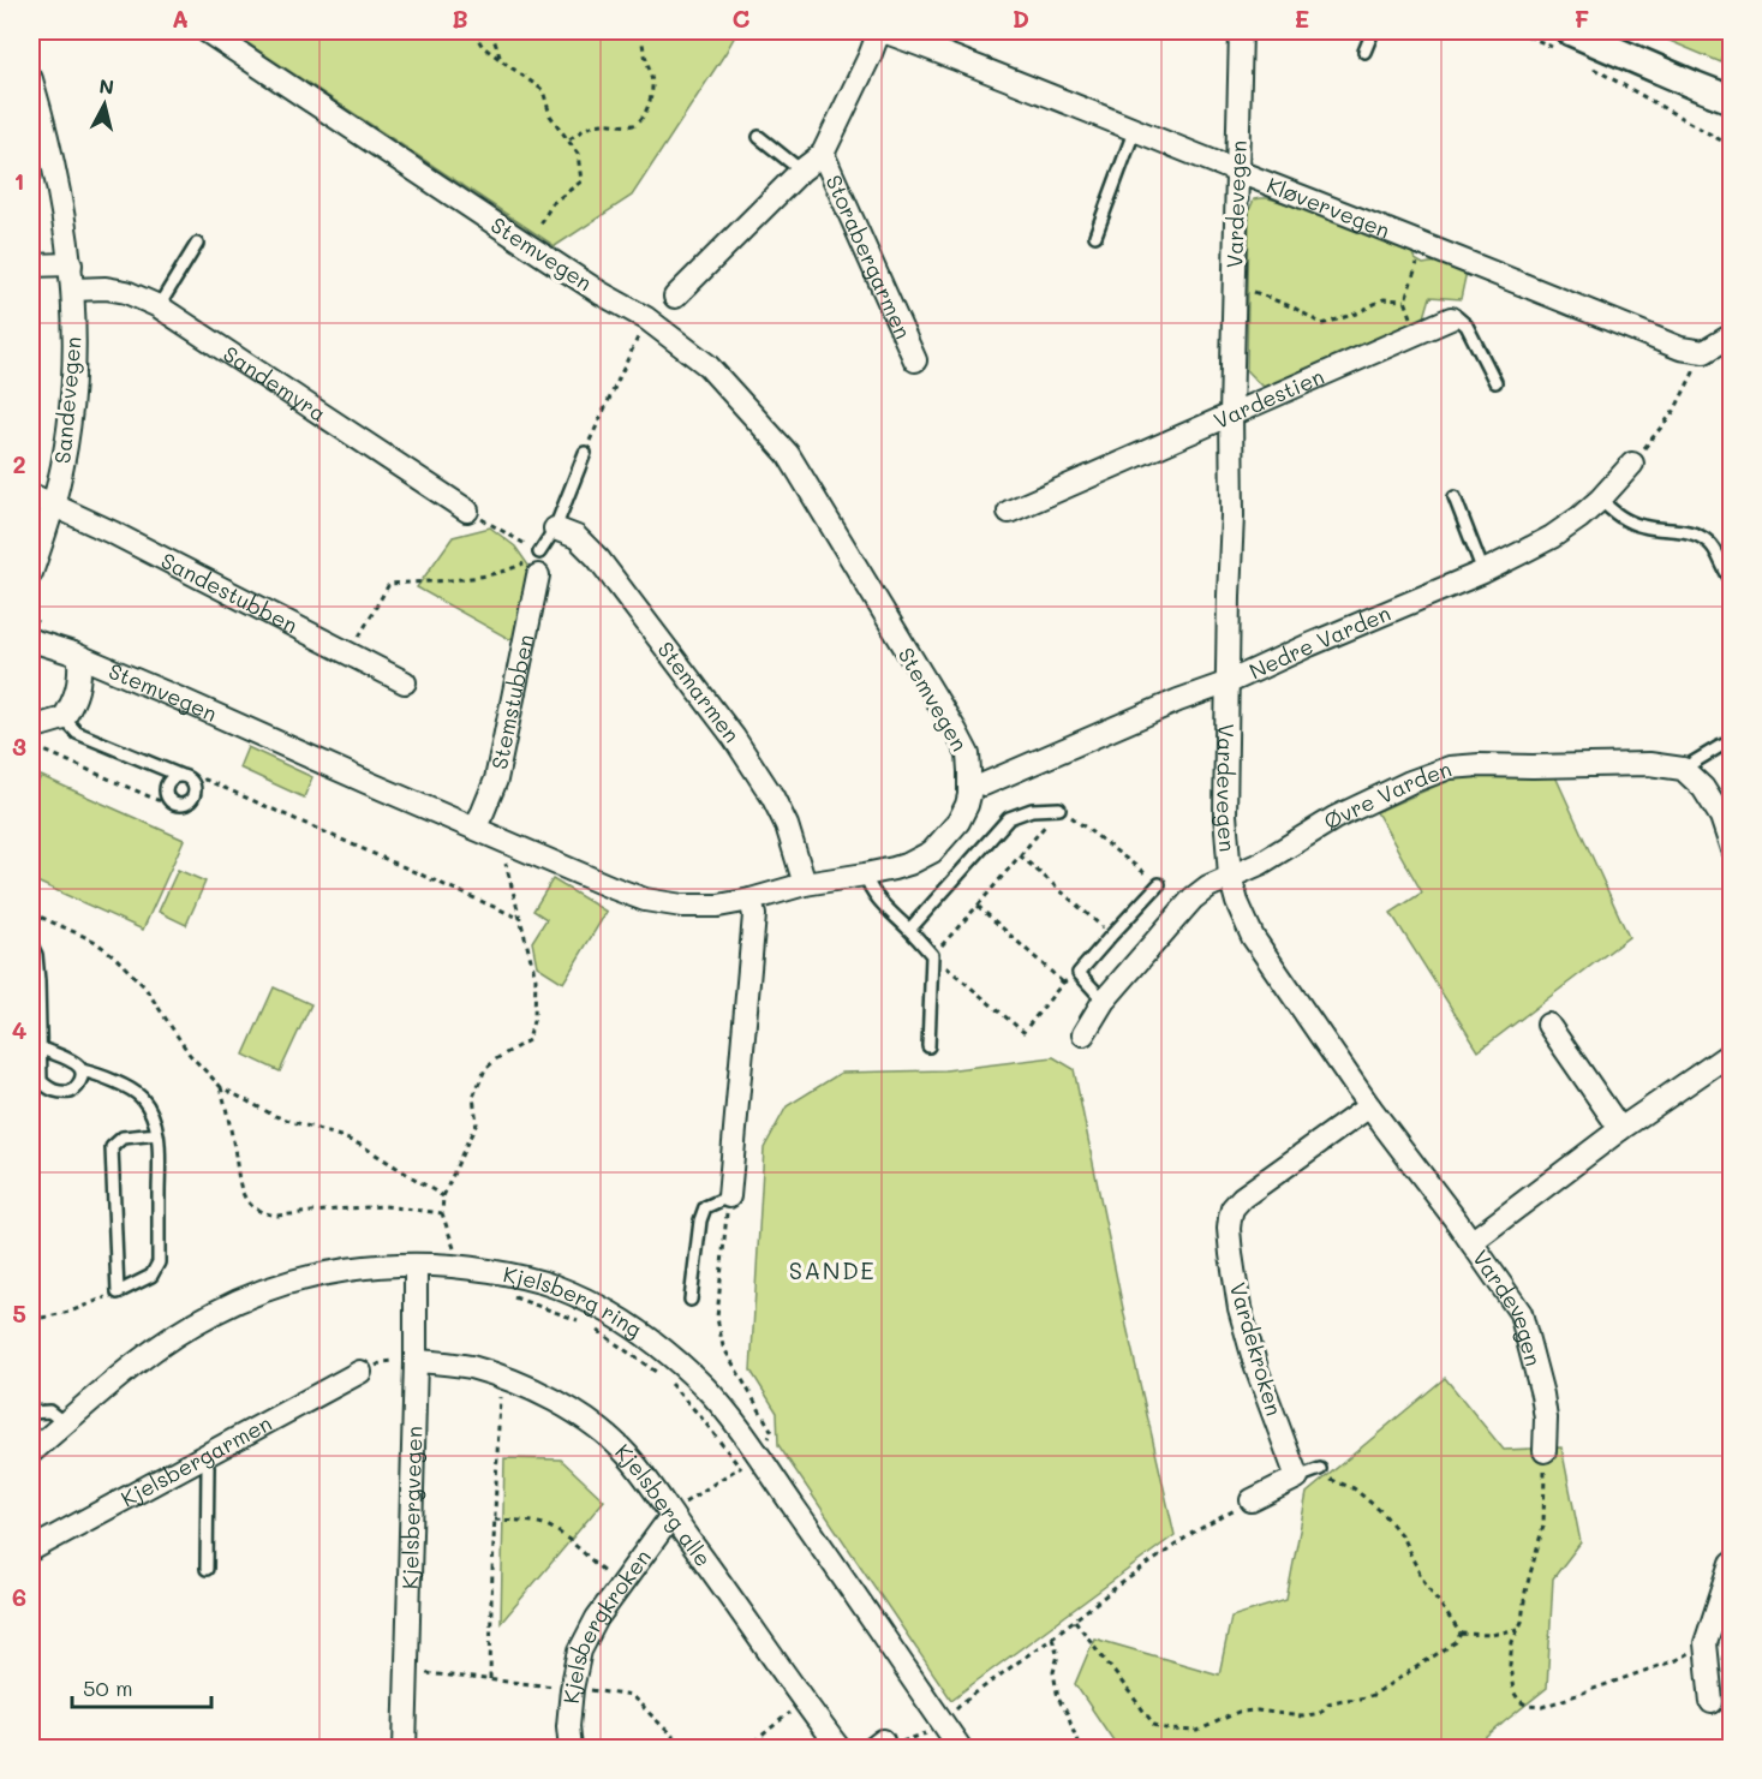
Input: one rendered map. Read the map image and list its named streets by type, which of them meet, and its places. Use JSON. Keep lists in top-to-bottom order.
{
  "streets": {
    "street": [
      "Vardevegen",
      "Kløvervegen",
      "Stemvegen",
      "Storabergarmen",
      "Sandemyra",
      "Vardestien",
      "Sandevegen",
      "Sandestubben",
      "Nedre Varden",
      "Stemarmen",
      "Stemstubben",
      "Øvre Varden",
      "Kjelsberg ring",
      "Vardekroken",
      "Kjelsbergarmen",
      "Kjelsberg alle",
      "Kjelsbergvegen",
      "Kjelsbergkroken"
    ]
  },
  "crossings": [
    ["Vardevegen", "Kløvervegen"],
    ["Vardevegen", "Vardestien"],
    ["Vardevegen", "Nedre Varden"],
    ["Vardevegen", "Øvre Varden"],
    ["Vardevegen", "Vardekroken"],
    ["Stemvegen", "Stemarmen"],
    ["Stemvegen", "Stemstubben"],
    ["Sandemyra", "Sandevegen"],
    ["Sandevegen", "Sandestubben"],
    ["Kjelsberg ring", "Kjelsbergvegen"],
    ["Kjelsberg alle", "Kjelsbergvegen"],
    ["Kjelsberg alle", "Kjelsbergkroken"]
  ],
  "districts": ["SANDE"],
  "scale_bar": "50 m",
  "north": "top",
  "grid": {
    "columns": [
      "A",
      "B",
      "C",
      "D",
      "E",
      "F"
    ],
    "rows": [
      "1",
      "2",
      "3",
      "4",
      "5",
      "6"
    ]
  }
}
